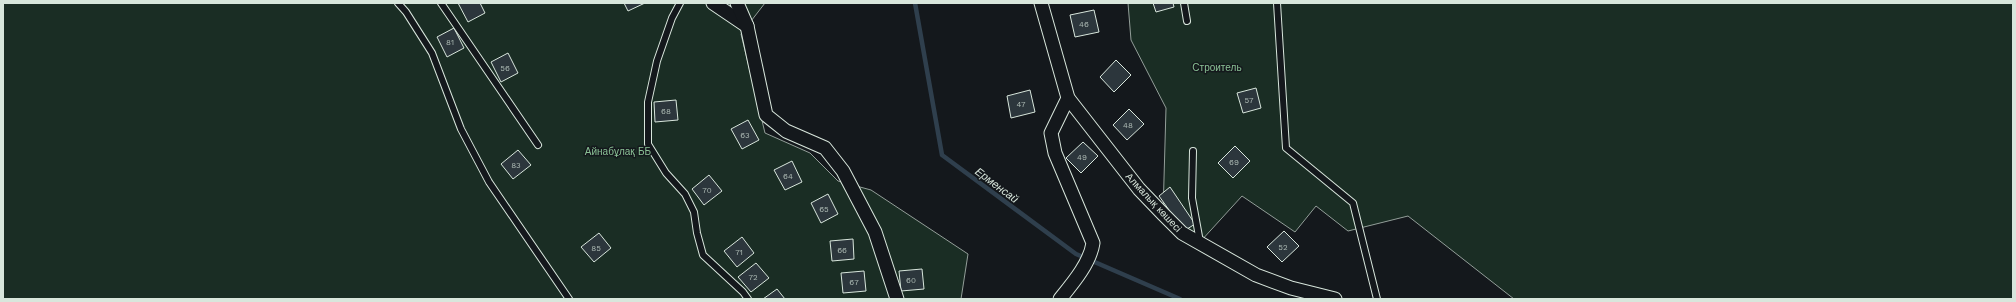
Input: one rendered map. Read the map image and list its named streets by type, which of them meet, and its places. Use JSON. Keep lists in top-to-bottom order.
{
  "streets": {
    "street": ["Алмалық көшесі"]
  },
  "water": ["Ерменсай"],
  "parks": ["Строитель", "Айнабұлақ ББ"],
  "house_numbers": [
    "46",
    "81",
    "56",
    "57",
    "47",
    "68",
    "48",
    "63",
    "49",
    "69",
    "83",
    "64",
    "70",
    "65",
    "52",
    "85",
    "66",
    "71",
    "72",
    "60",
    "67"
  ]
}
